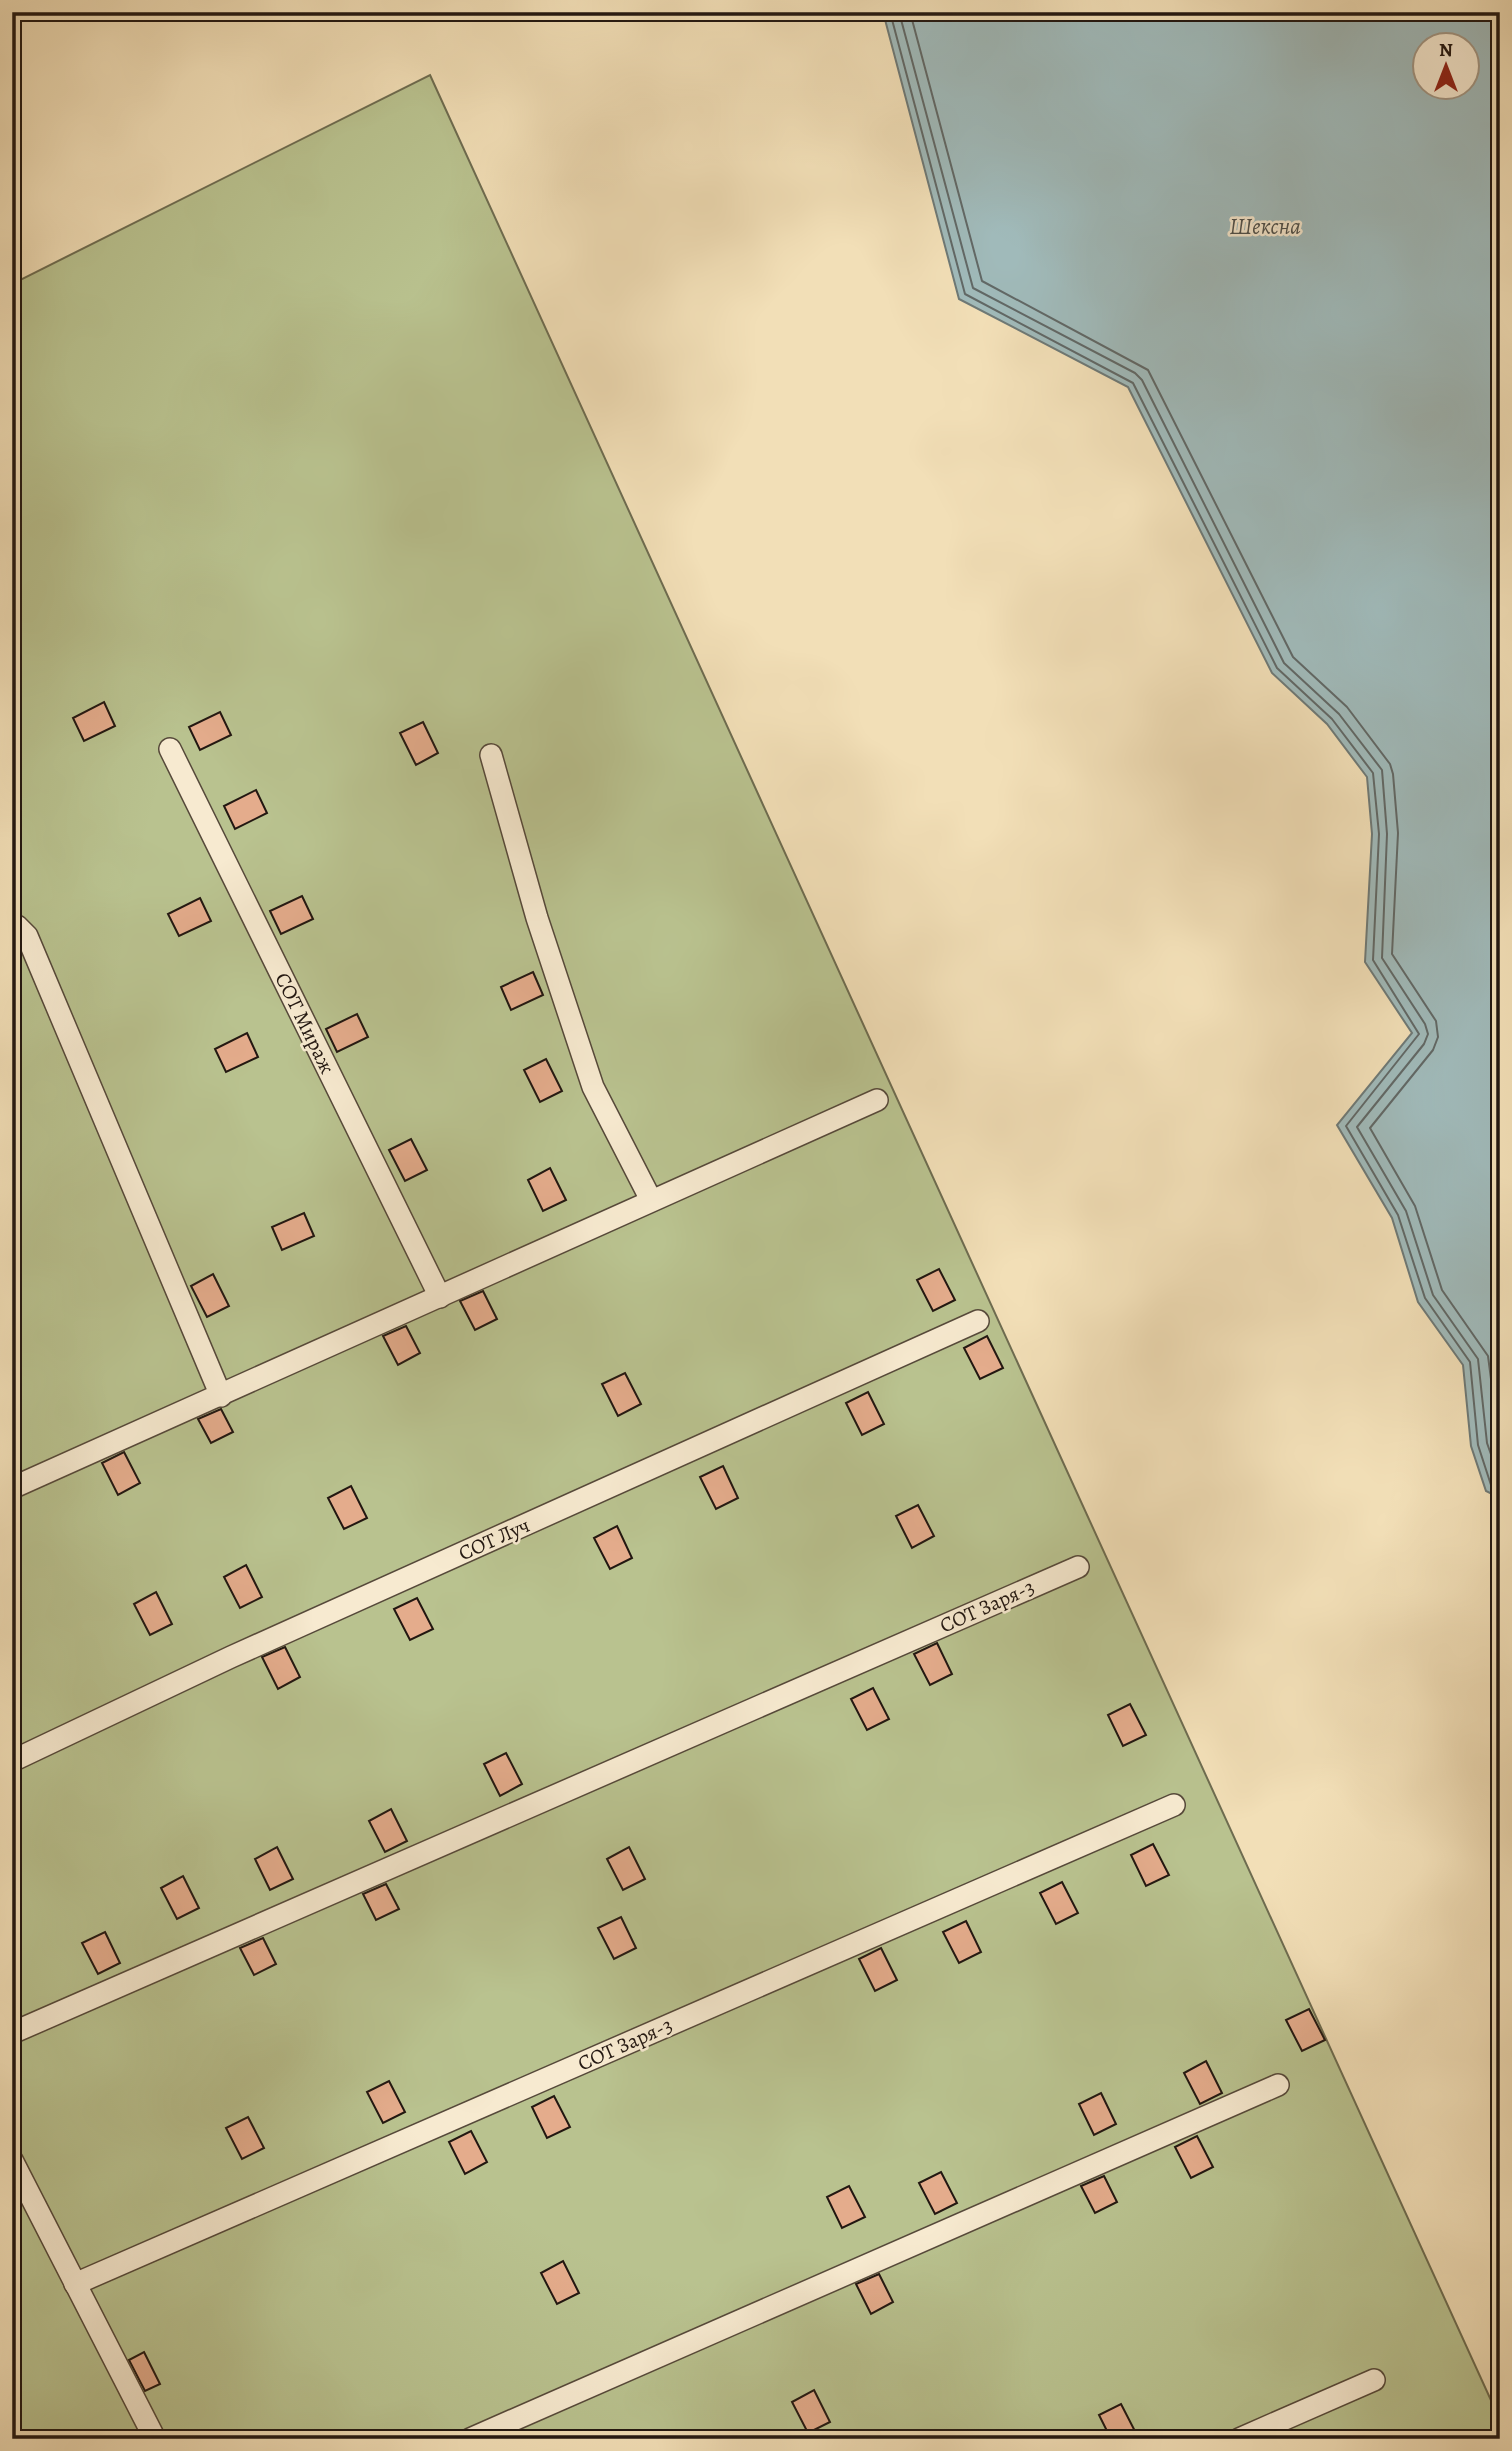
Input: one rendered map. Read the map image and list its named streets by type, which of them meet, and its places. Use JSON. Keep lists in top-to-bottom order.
{
  "streets": {
    "street": ["СОТ Мираж", "СОТ Луч", "СОТ Заря-3"]
  },
  "water": ["Шексна"],
  "north": "top"
}
